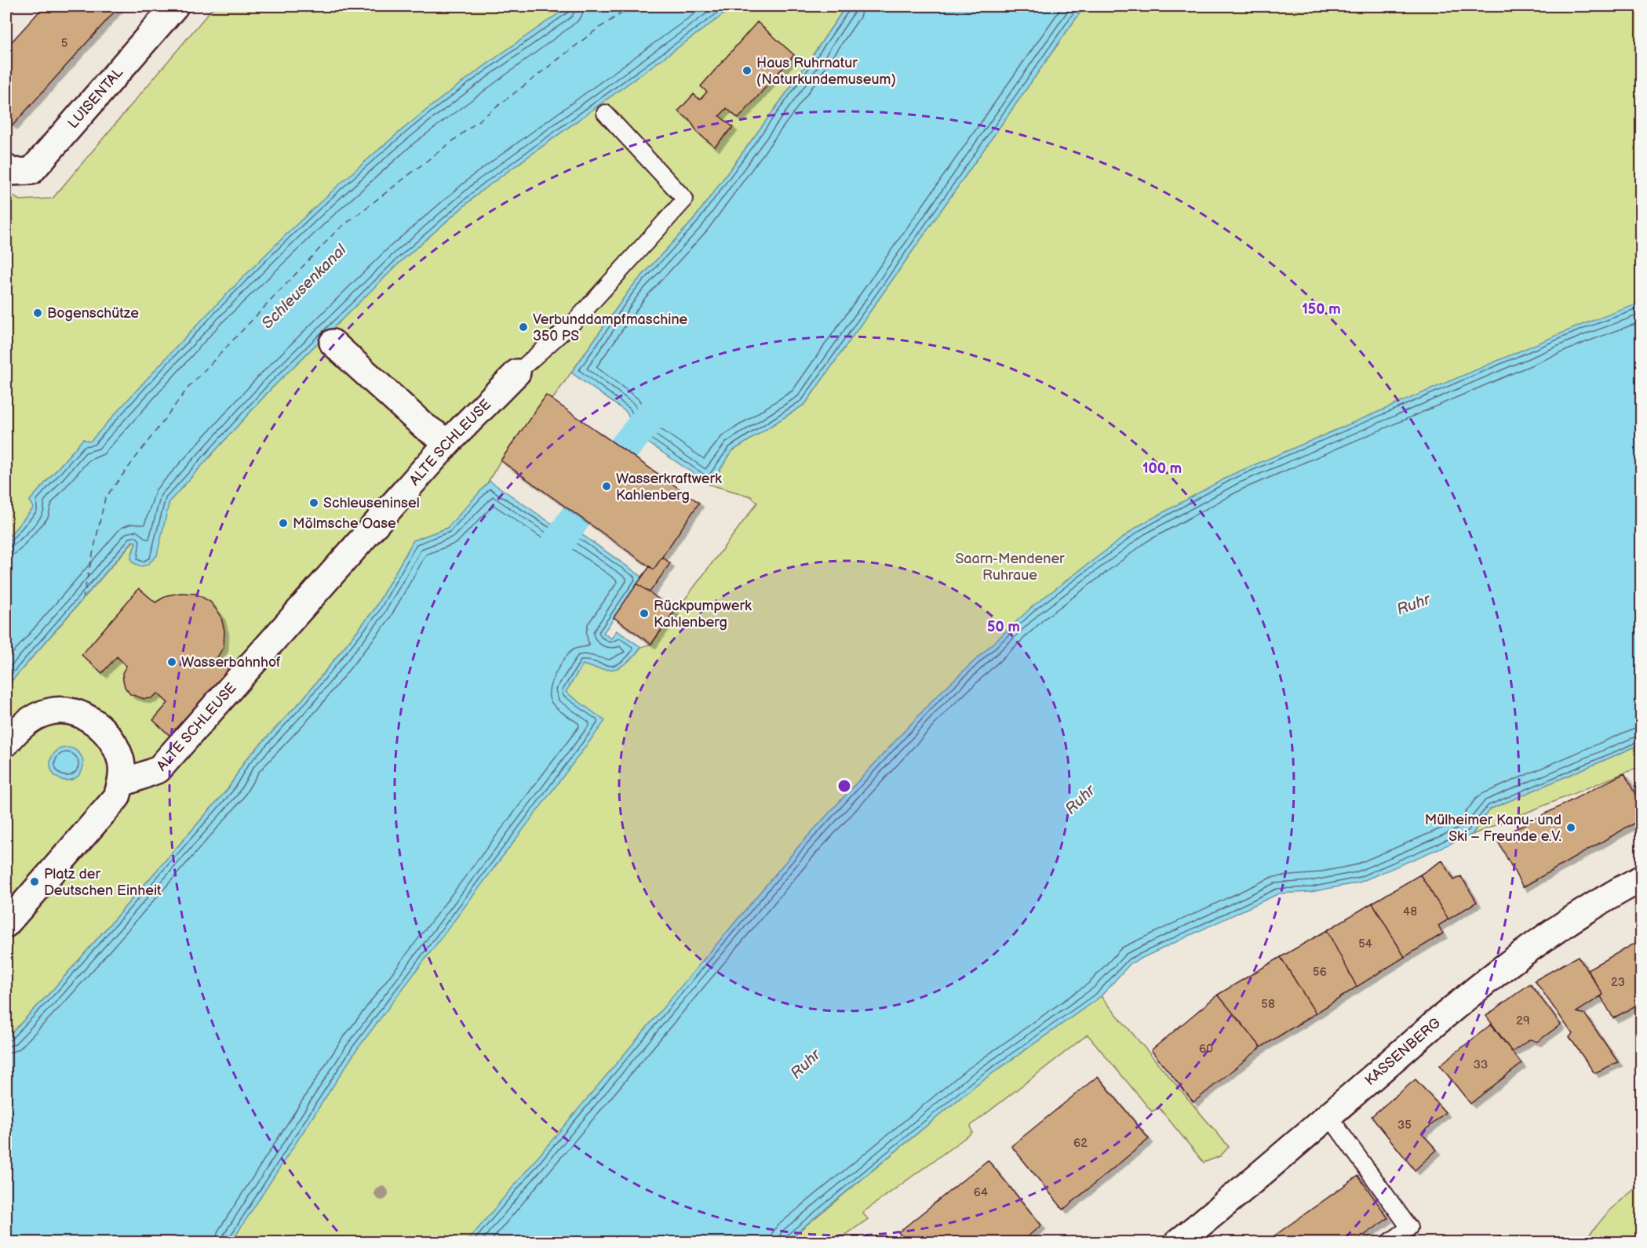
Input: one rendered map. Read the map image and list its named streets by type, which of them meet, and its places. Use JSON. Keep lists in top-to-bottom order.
{
  "streets": {
    "street": ["LUISENTAL", "ALTE SCHLEUSE", "KASSENBERG"]
  },
  "water": ["Schleusenkanal", "Ruhr"],
  "parks": ["Saarn-Mendener Ruhraue"],
  "places": [
    "Haus Ruhrnatur (Naturkundemuseum)",
    "Bogenschütze",
    "Verbunddampfmaschine 350 PS",
    "Wasserkraftwerk Kahlenberg",
    "Schleuseninsel",
    "Mölmsche Oase",
    "Rückpumpwerk Kahlenberg",
    "Wasserbahnhof",
    "Mülheimer Kanu- und Ski – Freunde e.V.",
    "Platz der Deutschen Einheit"
  ],
  "house_numbers": [
    "5",
    "48",
    "54",
    "56",
    "23",
    "58",
    "29",
    "60",
    "33",
    "35",
    "62",
    "64"
  ],
  "rings": ["150 m", "100 m", "50 m"]
}
